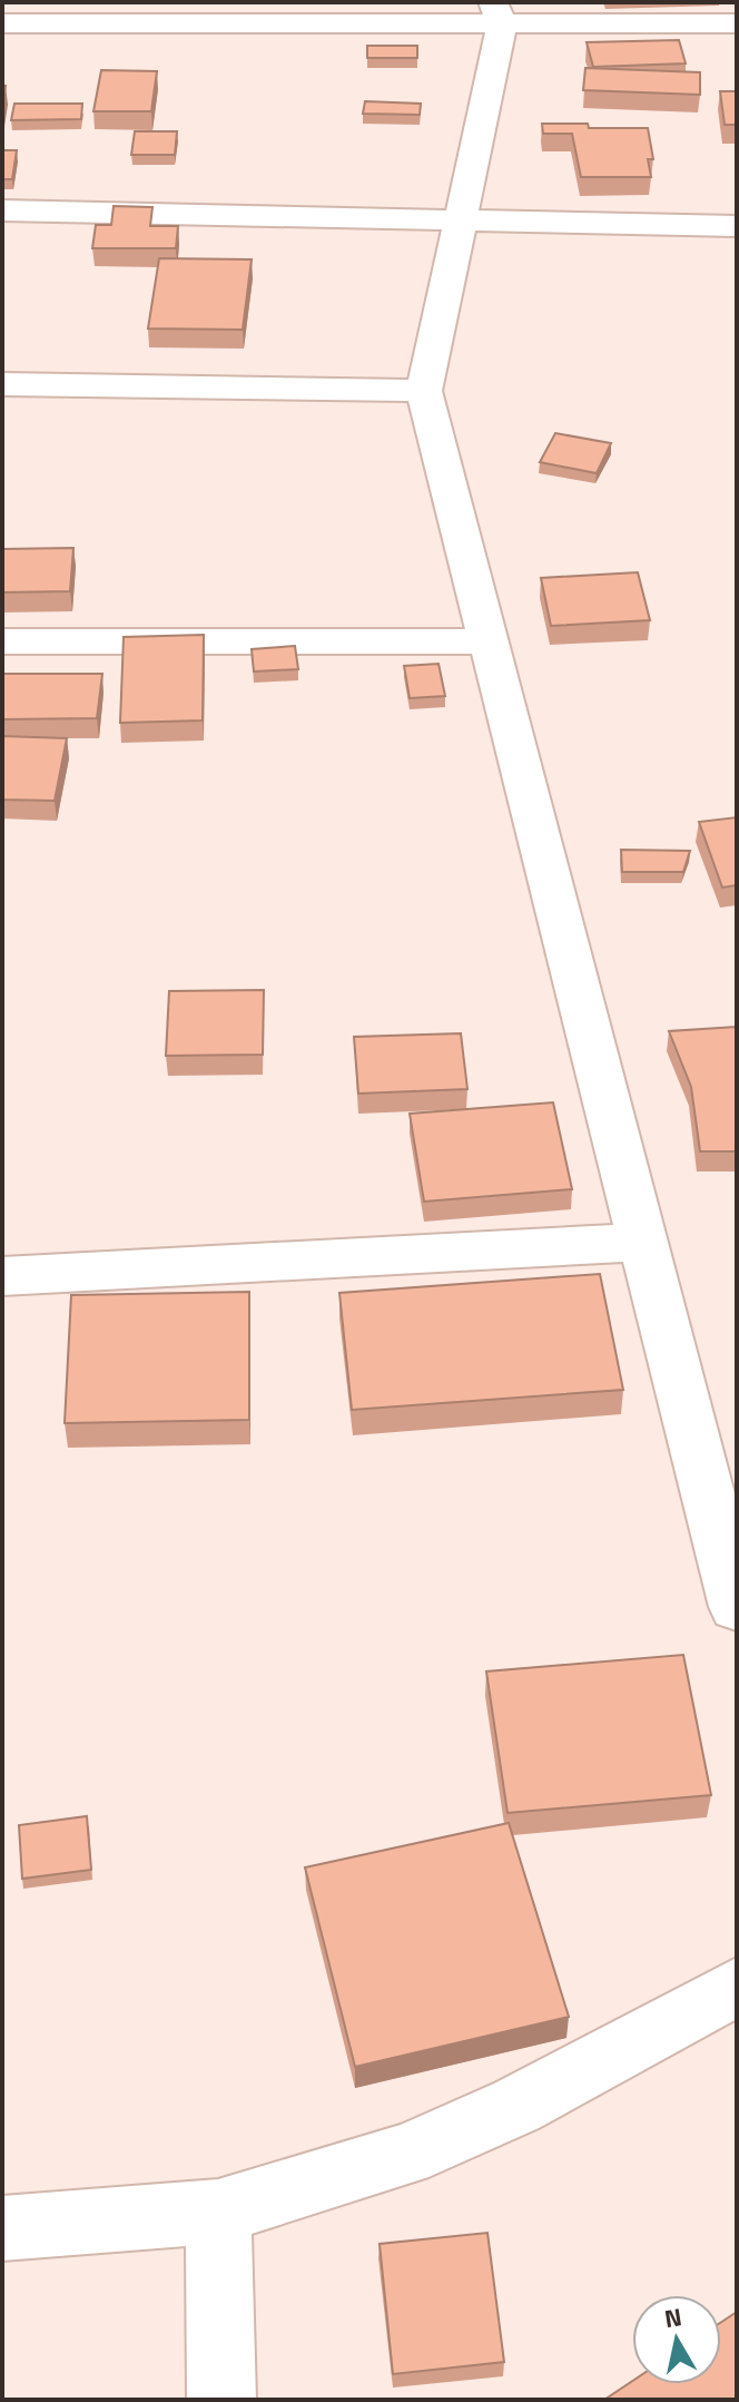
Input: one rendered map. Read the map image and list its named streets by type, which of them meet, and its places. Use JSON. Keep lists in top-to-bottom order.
{
  "north": "top"
}
